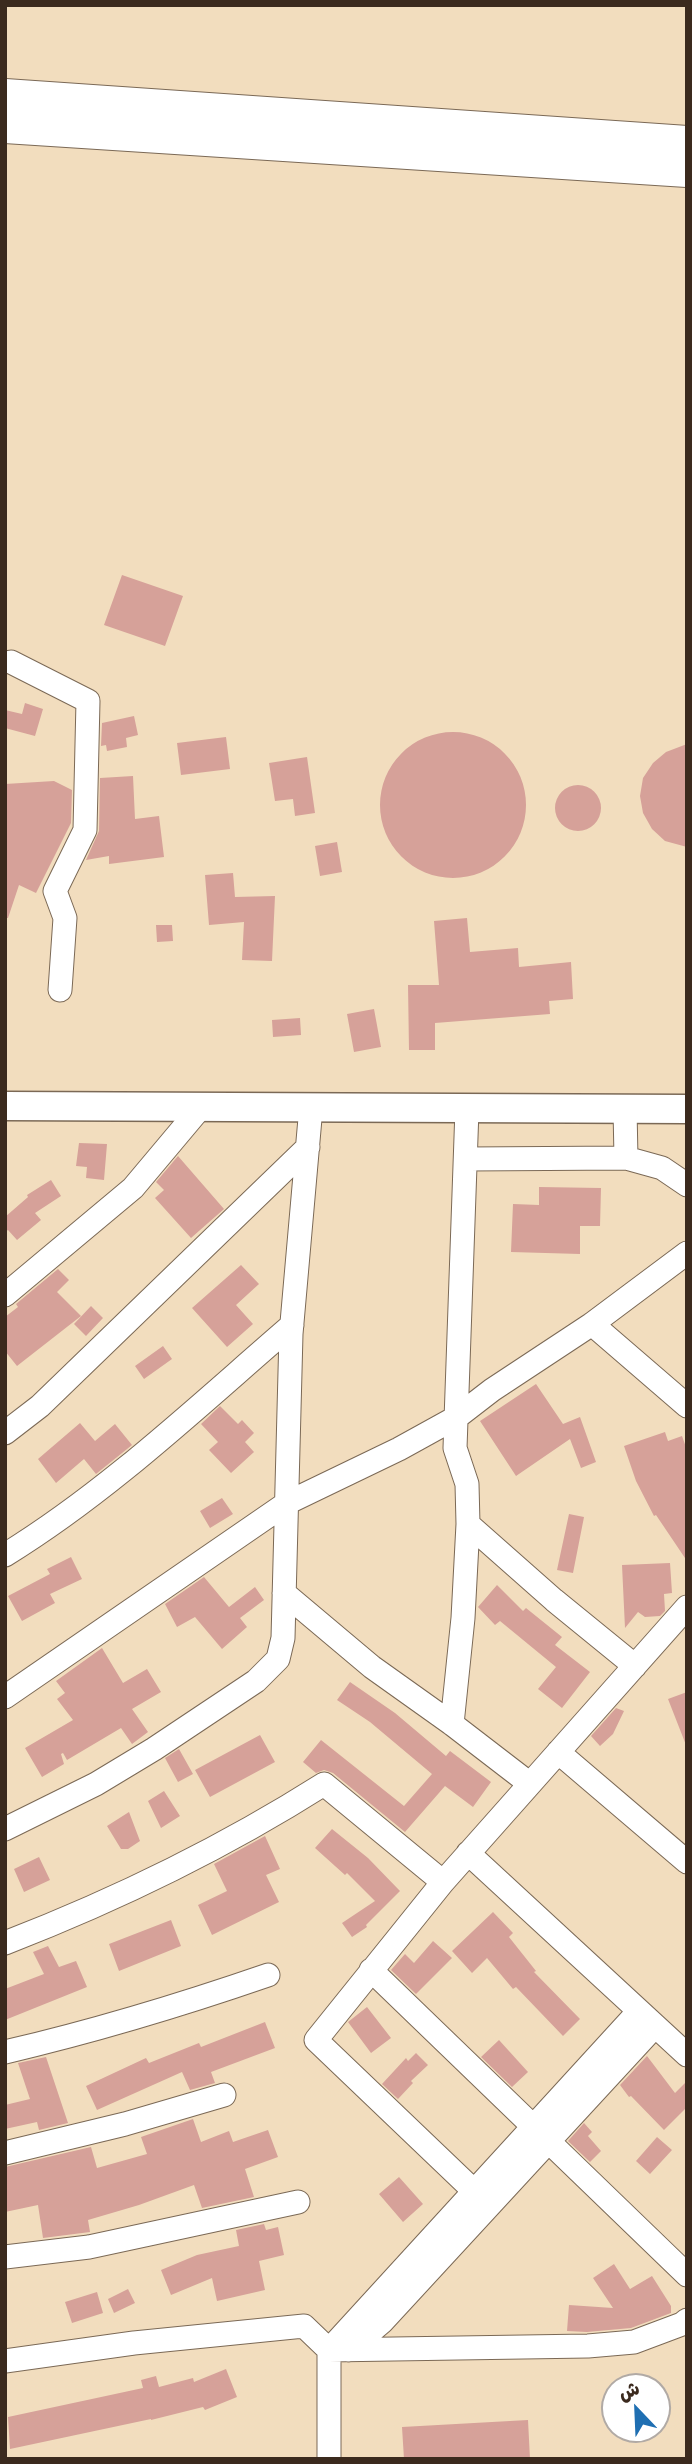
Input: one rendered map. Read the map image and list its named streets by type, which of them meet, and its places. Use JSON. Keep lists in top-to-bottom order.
{
  "north": "top left"
}
